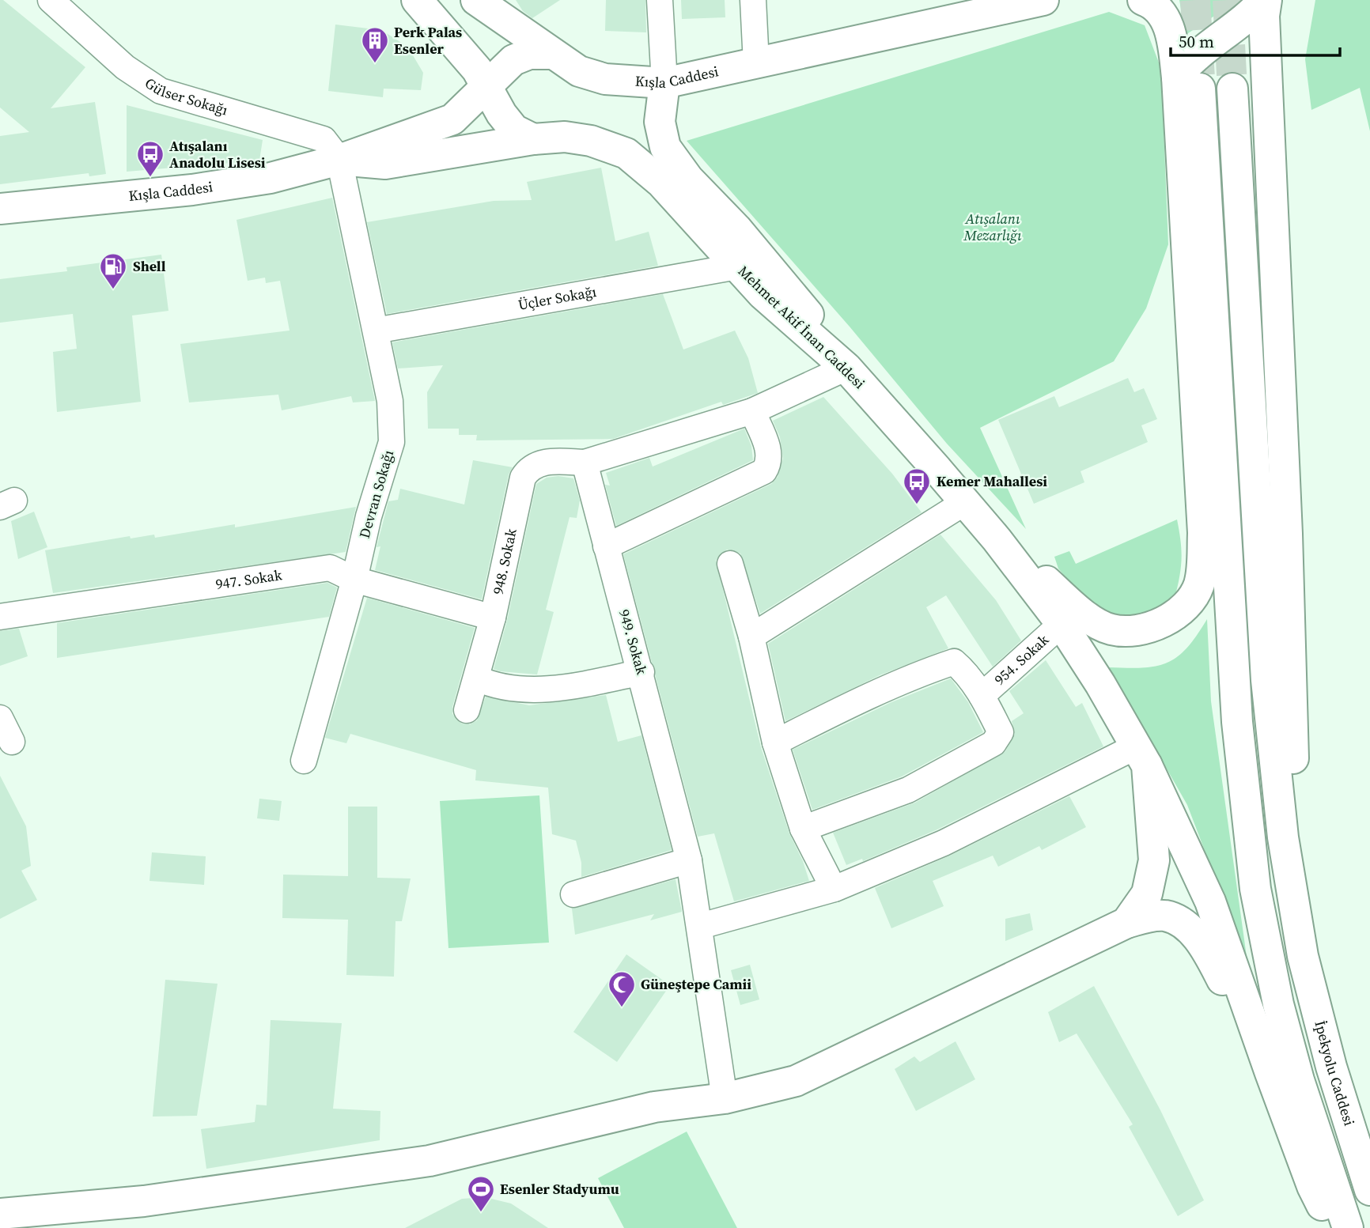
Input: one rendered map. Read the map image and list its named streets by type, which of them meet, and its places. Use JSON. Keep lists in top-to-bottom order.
{
  "streets": {
    "main road": ["Kışla Caddesi", "Mehmet Akif İnan Caddesi", "İpekyolu Caddesi"],
    "street": [
      "Gülser Sokağı",
      "Üçler Sokağı",
      "Devran Sokağı",
      "948. Sokak",
      "947. Sokak",
      "949. Sokak",
      "954. Sokak"
    ]
  },
  "crossings": [
    ["Kışla Caddesi", "Gülser Sokağı"],
    ["Kışla Caddesi", "Mehmet Akif İnan Caddesi"],
    ["Kışla Caddesi", "Devran Sokağı"],
    ["Gülser Sokağı", "Devran Sokağı"],
    ["Üçler Sokağı", "Mehmet Akif İnan Caddesi"],
    ["Üçler Sokağı", "Devran Sokağı"],
    ["Mehmet Akif İnan Caddesi", "954. Sokak"],
    ["Devran Sokağı", "947. Sokak"],
    ["948. Sokak", "947. Sokak"],
    ["948. Sokak", "949. Sokak"]
  ],
  "parks": ["Atışalanı Mezarlığı"],
  "places": {
    "building": ["Perk Palas Esenler"],
    "bus stop": ["Atışalanı Anadolu Lisesi", "Kemer Mahallesi"],
    "fuel station": ["Shell"],
    "mosque": ["Güneştepe Camii"],
    "sports": ["Esenler Stadyumu"]
  },
  "scale_bar": "50 m"
}
